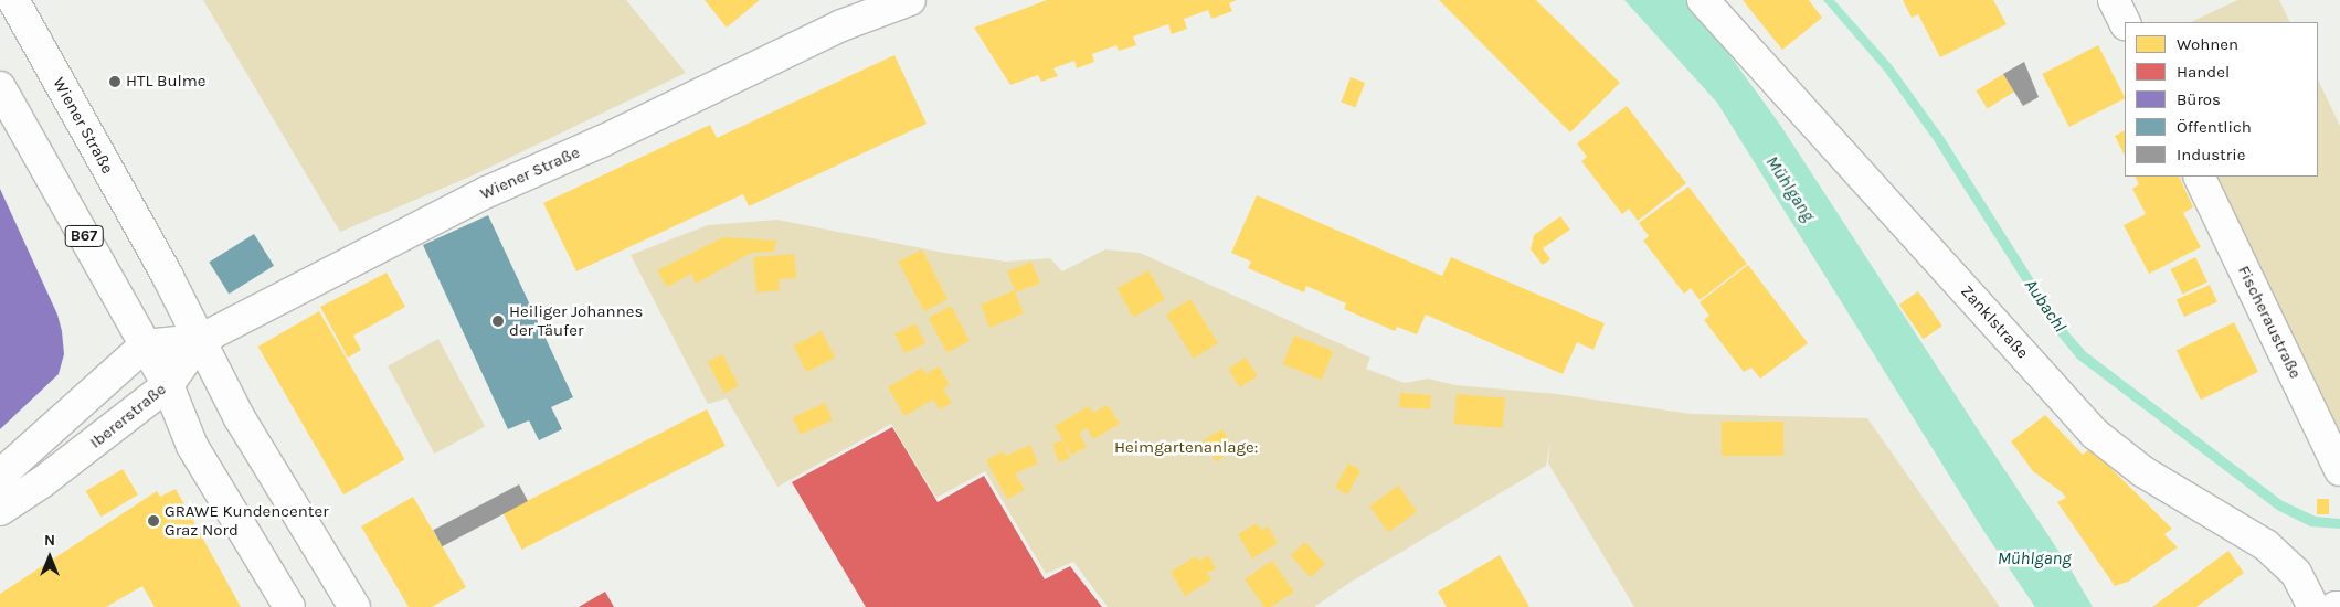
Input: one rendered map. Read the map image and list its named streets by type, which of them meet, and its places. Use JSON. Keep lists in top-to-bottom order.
{
  "streets": {
    "street": [
      "Wiener Straße",
      "B67",
      "Zanklstraße",
      "Fischeraustraße",
      "Ibererstraße"
    ]
  },
  "crossings": [
    ["Wiener Straße", "Ibererstraße"],
    ["B67", "Ibererstraße"]
  ],
  "water": ["Mühlgang", "Aubachl"],
  "parks": ["Heimgartenanlage:"],
  "places": ["HTL Bulme", "Heiliger Johannes der Täufer", "GRAWE Kundencenter Graz Nord"],
  "legend": [
    "Wohnen",
    "Handel",
    "Büros",
    "Öffentlich",
    "Industrie"
  ],
  "north": "top"
}
